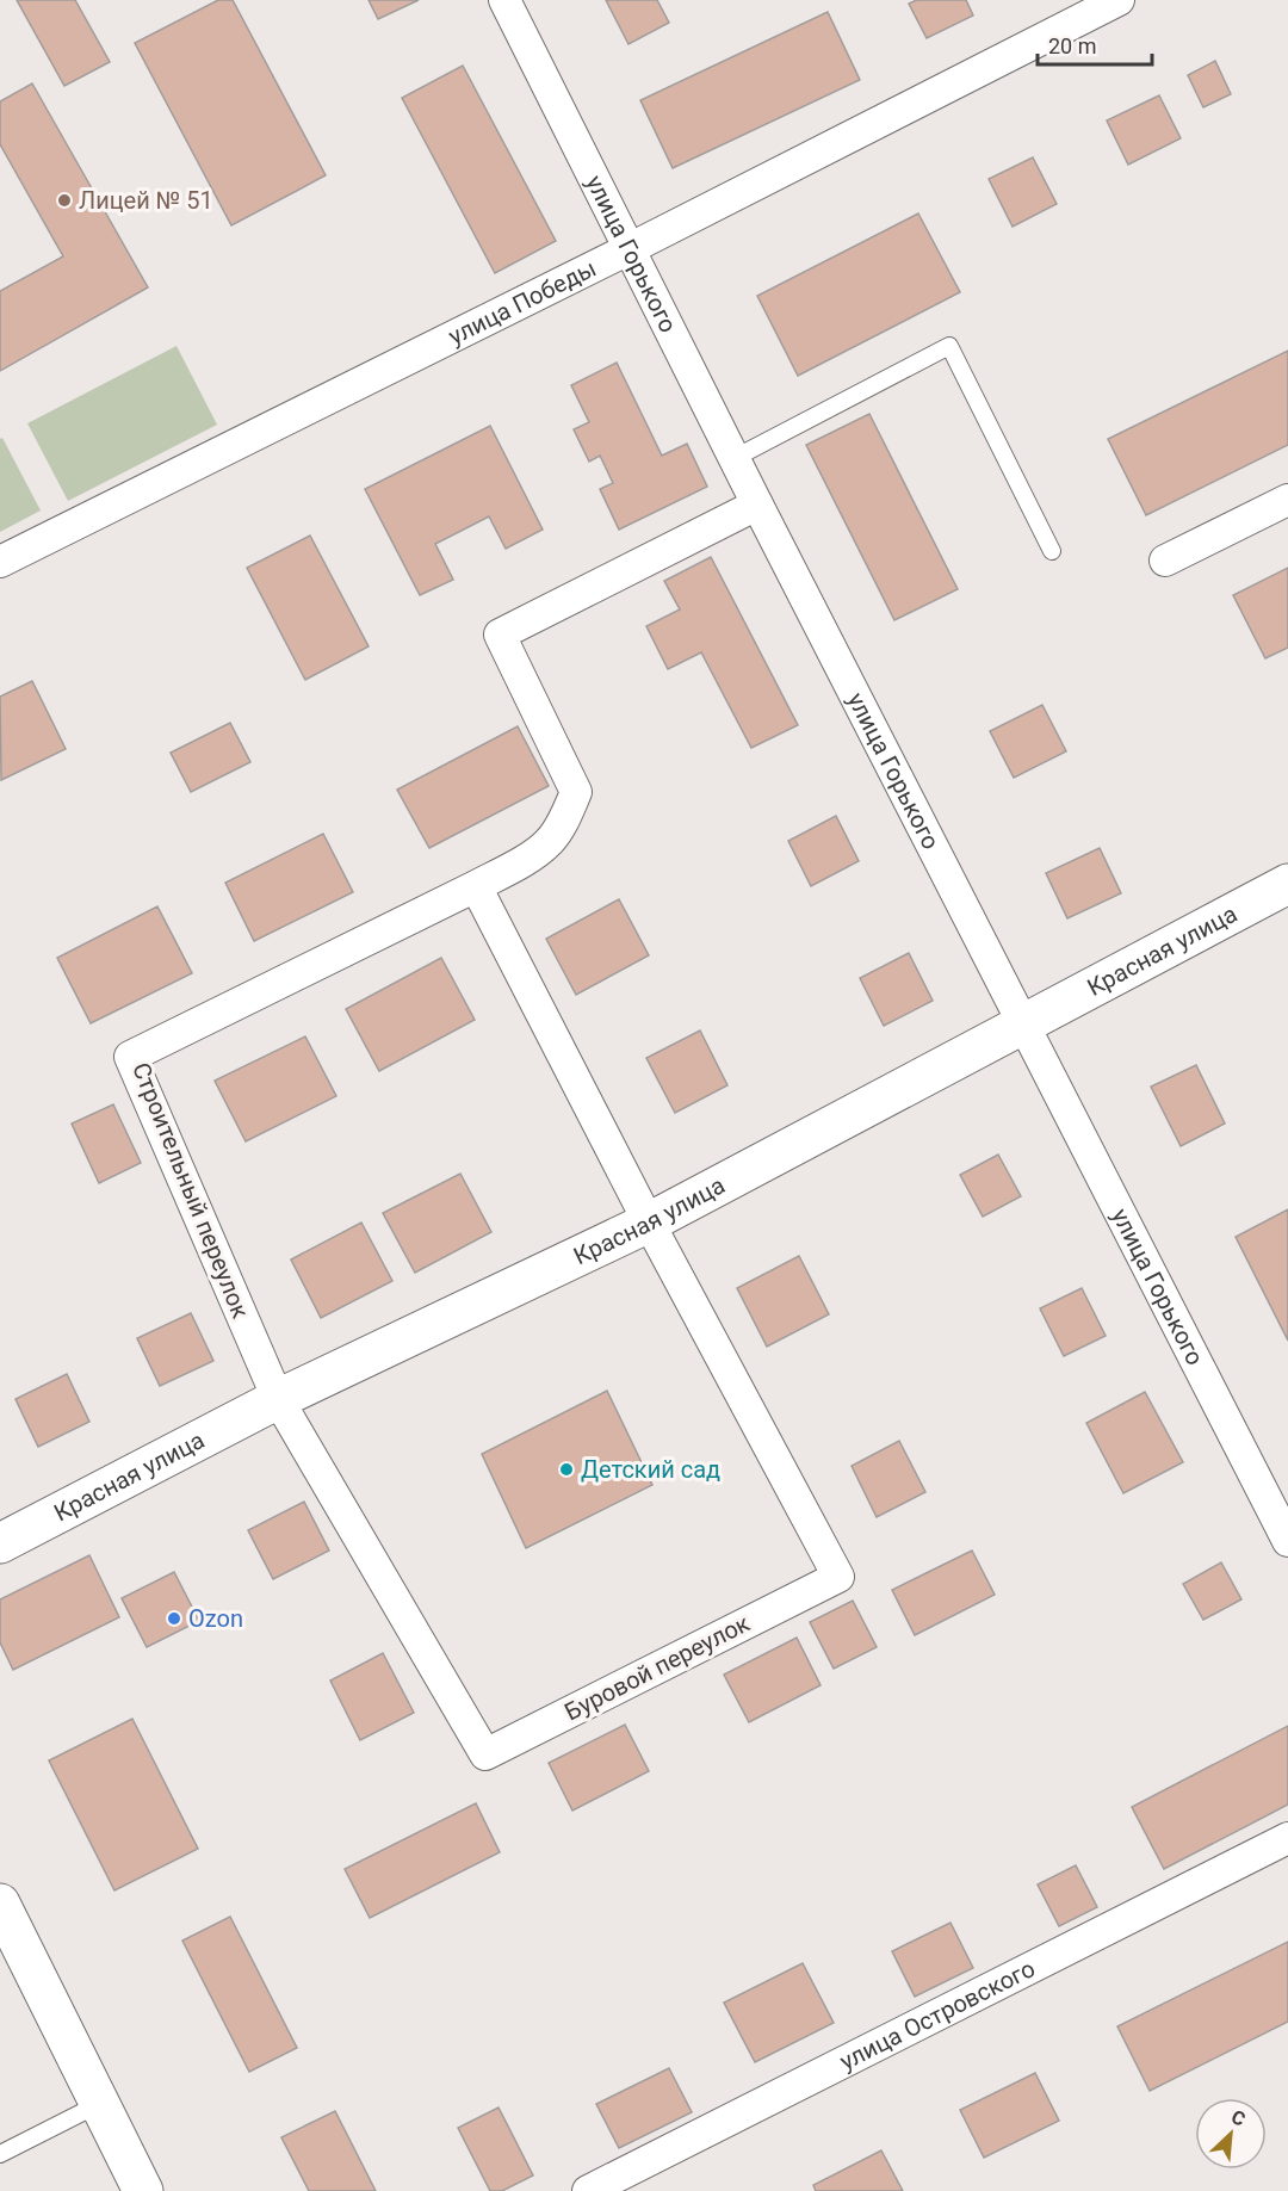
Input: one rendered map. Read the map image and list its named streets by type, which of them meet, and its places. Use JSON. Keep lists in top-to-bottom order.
{
  "streets": {
    "street": [
      "улица Горького",
      "улица Победы",
      "Красная улица",
      "Строительный переулок",
      "Буровой переулок",
      "улица Островского"
    ]
  },
  "crossings": [
    ["улица Горького", "улица Победы"],
    ["улица Горького", "Красная улица"],
    ["улица Горького", "Строительный переулок"],
    ["Красная улица", "Строительный переулок"],
    ["Красная улица", "Буровой переулок"],
    ["Строительный переулок", "Буровой переулок"]
  ],
  "places": ["Лицей № 51", "Детский сад", "Ozon"],
  "scale_bar": "20 m",
  "north": "top right"
}
